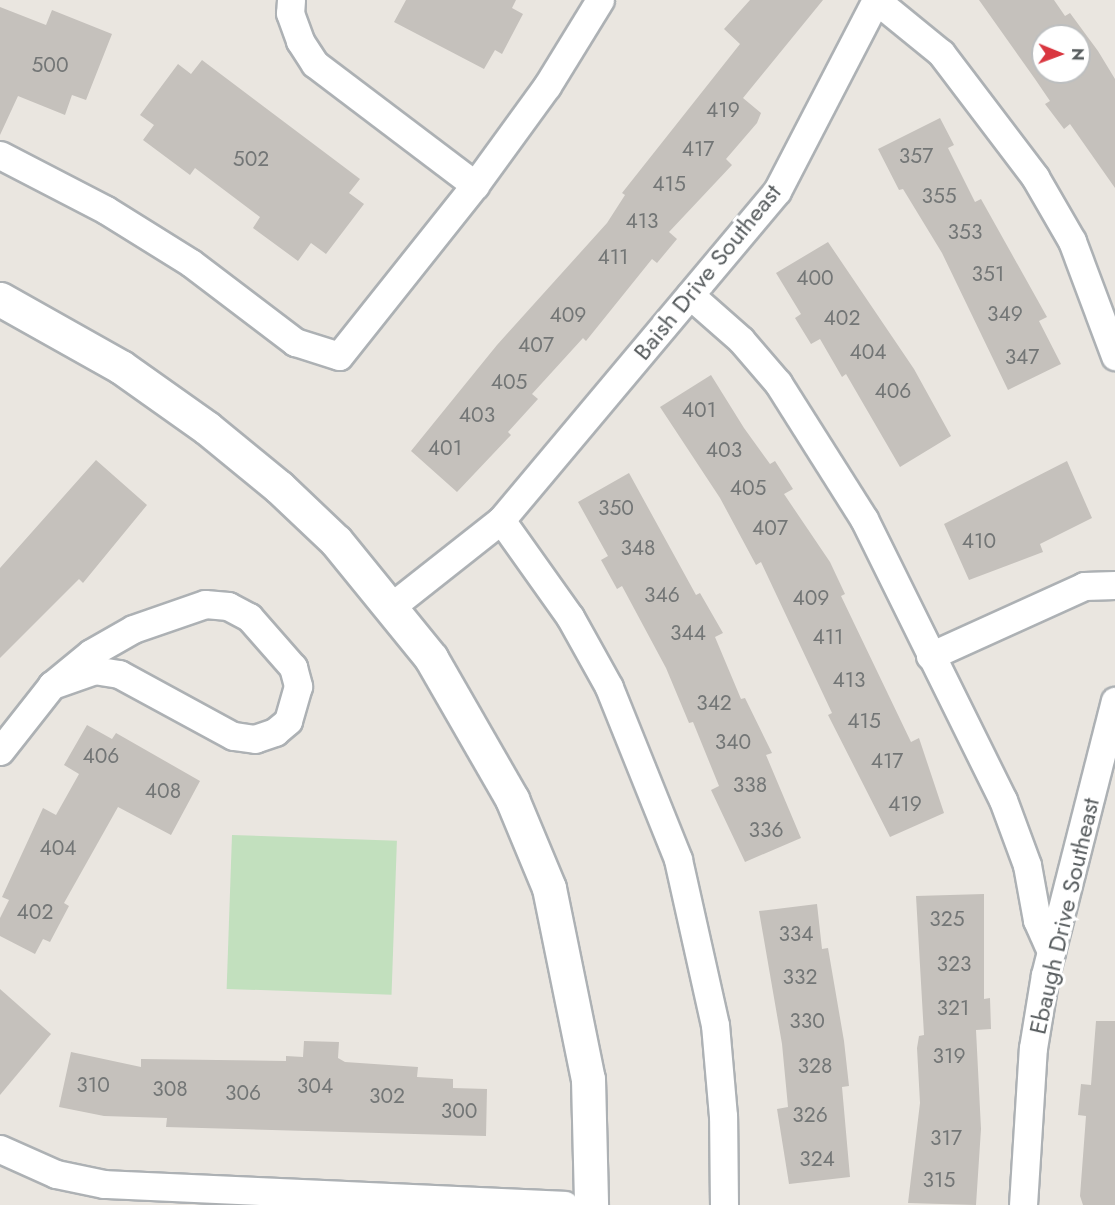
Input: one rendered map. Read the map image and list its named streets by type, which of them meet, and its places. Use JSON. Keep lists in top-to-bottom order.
{
  "streets": {
    "street": ["Baish Drive Southeast", "Ebaugh Drive Southeast"]
  },
  "house_numbers": [
    "500",
    "419",
    "417",
    "357",
    "502",
    "415",
    "355",
    "413",
    "353",
    "411",
    "351",
    "400",
    "349",
    "409",
    "402",
    "407",
    "404",
    "347",
    "405",
    "406",
    "401",
    "403",
    "401",
    "403",
    "405",
    "350",
    "407",
    "410",
    "348",
    "346",
    "409",
    "344",
    "411",
    "413",
    "342",
    "415",
    "340",
    "406",
    "417",
    "338",
    "408",
    "419",
    "336",
    "404",
    "402",
    "325",
    "334",
    "323",
    "332",
    "321",
    "330",
    "319",
    "328",
    "310",
    "304",
    "308",
    "306",
    "302",
    "300",
    "326",
    "317",
    "324",
    "315"
  ],
  "north": "right"
}
